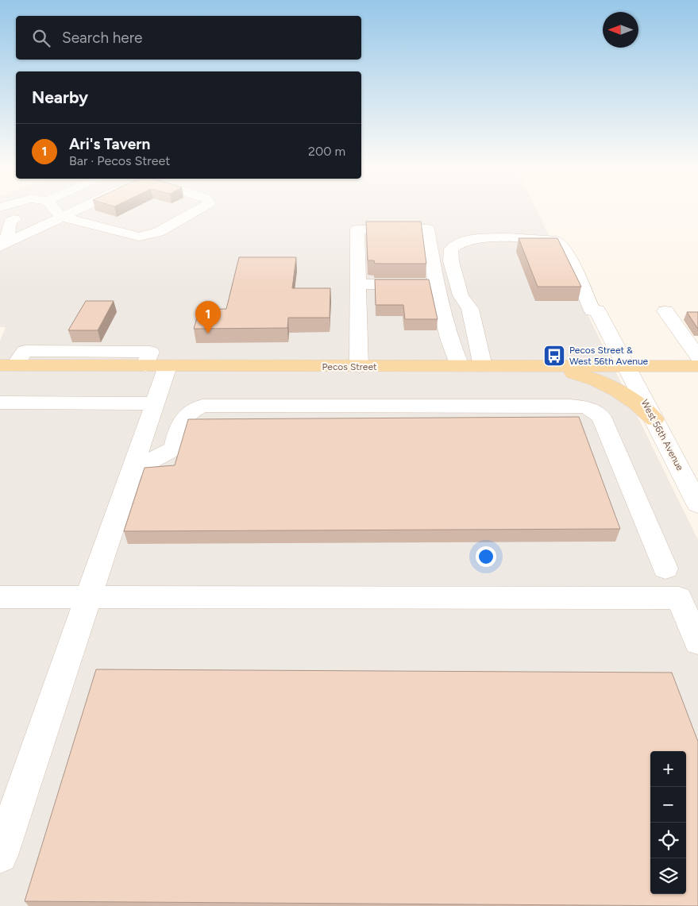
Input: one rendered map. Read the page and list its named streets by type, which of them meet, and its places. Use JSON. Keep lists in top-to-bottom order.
{
  "streets": {
    "main road": ["Pecos Street"],
    "street": ["West 56th Avenue"]
  },
  "crossings": [
    ["Pecos Street", "West 56th Avenue"]
  ],
  "places": {
    "bus stop": ["Pecos Street & West 56th Avenue"]
  },
  "north": "left",
  "page": {
    "search": "Search here",
    "heading": "Nearby",
    "list": [
      {
        "mark": "1",
        "name": "Ari's Tavern",
        "note": "Bar · Pecos Street",
        "value": "200 m"
      }
    ],
    "pins": "1",
    "map_buttons": ["+", "−"]
  }
}
